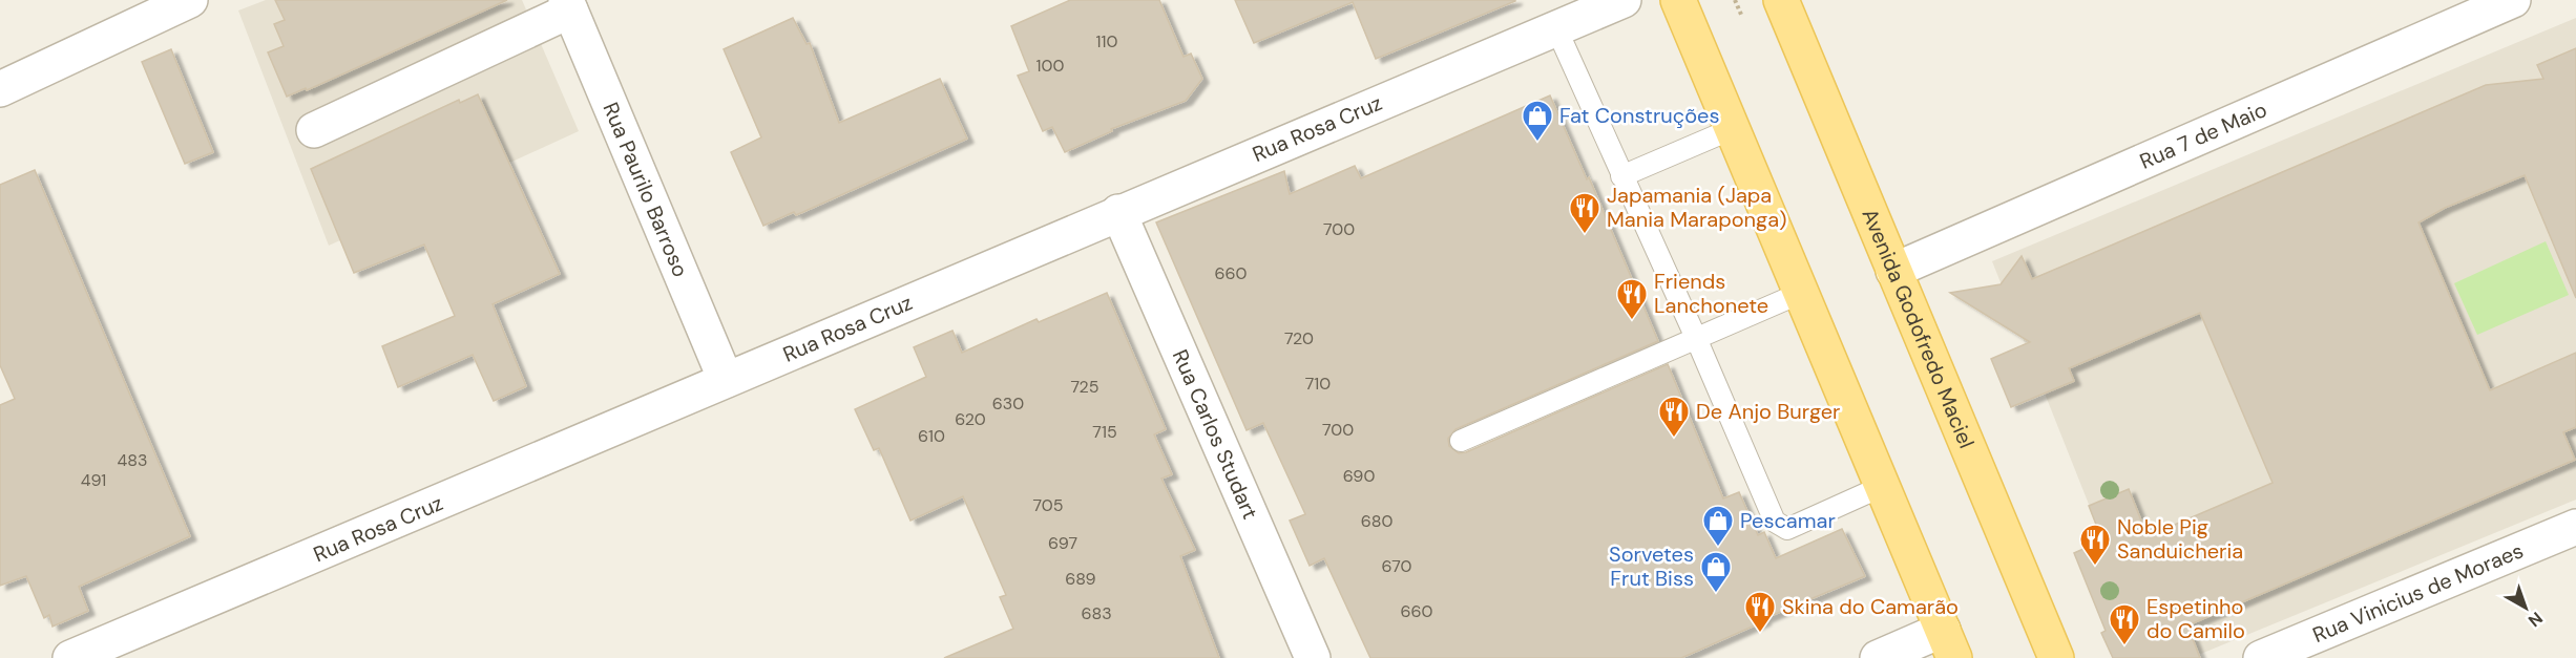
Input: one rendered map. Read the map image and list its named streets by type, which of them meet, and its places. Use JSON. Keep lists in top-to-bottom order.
{
  "streets": {
    "main road": ["Avenida Godofredo Maciel"],
    "street": [
      "Rua Rosa Cruz",
      "Rua 7 de Maio",
      "Rua Paurilo Barroso",
      "Rua Carlos Studart",
      "Rua Vinicius de Moraes"
    ]
  },
  "crossings": [
    ["Rua Rosa Cruz", "Rua Paurilo Barroso"],
    ["Rua Rosa Cruz", "Rua Carlos Studart"],
    ["Rua 7 de Maio", "Avenida Godofredo Maciel"]
  ],
  "places": {
    "shop": ["Fat Construções", "Pescamar", "Sorvetes Frut Biss"],
    "restaurant": [
      "Japamania (Japa Mania Maraponga)",
      "Friends Lanchonete",
      "De Anjo Burger",
      "Noble Pig Sanduicheria",
      "Skina do Camarão",
      "Espetinho do Camilo"
    ]
  },
  "house_numbers": [
    "110",
    "100",
    "700",
    "660",
    "720",
    "710",
    "725",
    "630",
    "620",
    "700",
    "715",
    "610",
    "483",
    "690",
    "491",
    "705",
    "680",
    "697",
    "670",
    "689",
    "660",
    "683"
  ],
  "north": "bottom right"
}
